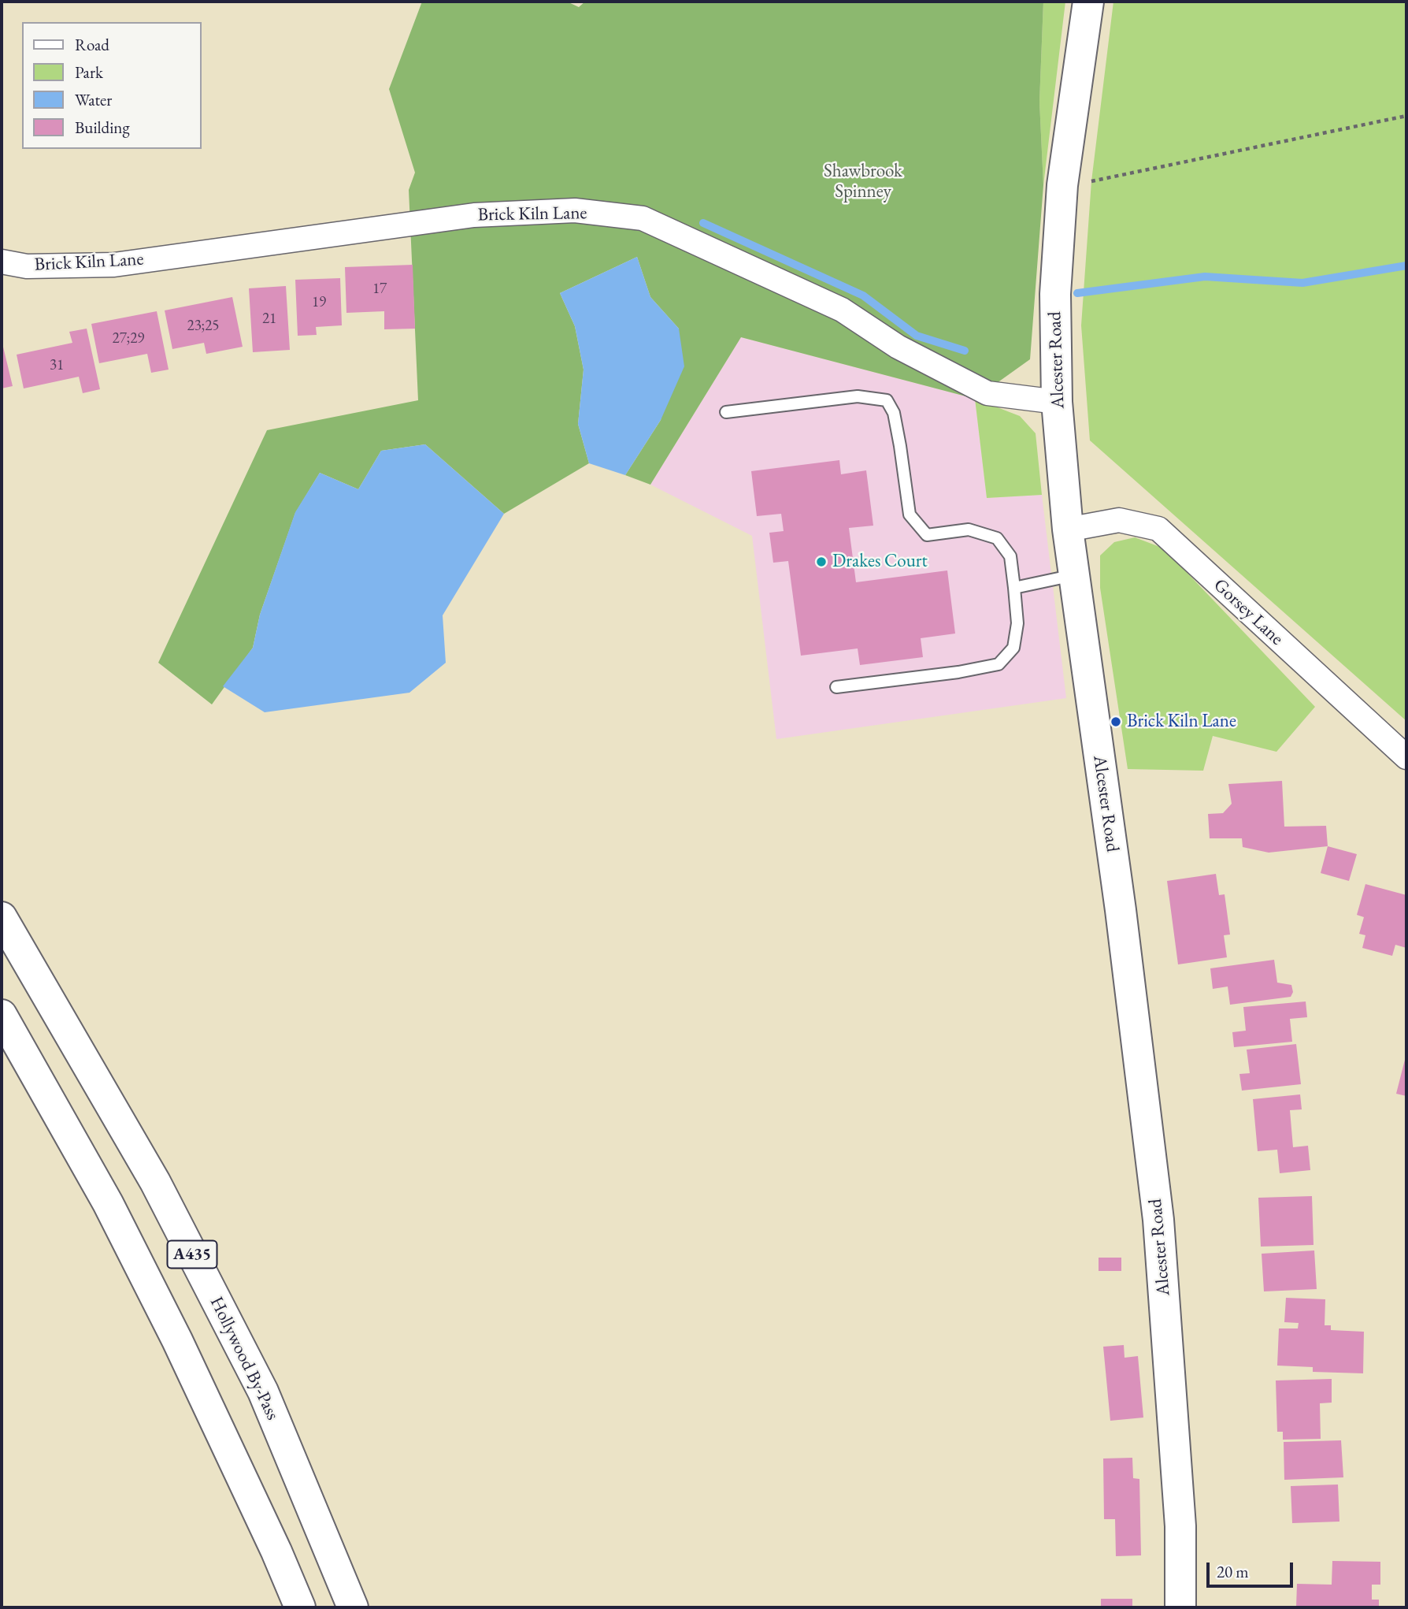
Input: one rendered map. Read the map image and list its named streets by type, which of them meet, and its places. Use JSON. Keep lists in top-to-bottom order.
{
  "streets": {
    "main road": ["Alcester Road", "A435", "Hollywood By-Pass"],
    "street": ["Brick Kiln Lane", "Gorsey Lane"]
  },
  "crossings": [
    ["Brick Kiln Lane", "Alcester Road"],
    ["Alcester Road", "Gorsey Lane"]
  ],
  "parks": ["Shawbrook Spinney"],
  "places": ["Drakes Court", "Brick Kiln Lane"],
  "house_numbers": [
    "17",
    "19",
    "21",
    "23;25",
    "27;29",
    "31"
  ],
  "legend": [
    "Road",
    "Park",
    "Water",
    "Building"
  ],
  "scale_bar": "20 m"
}
